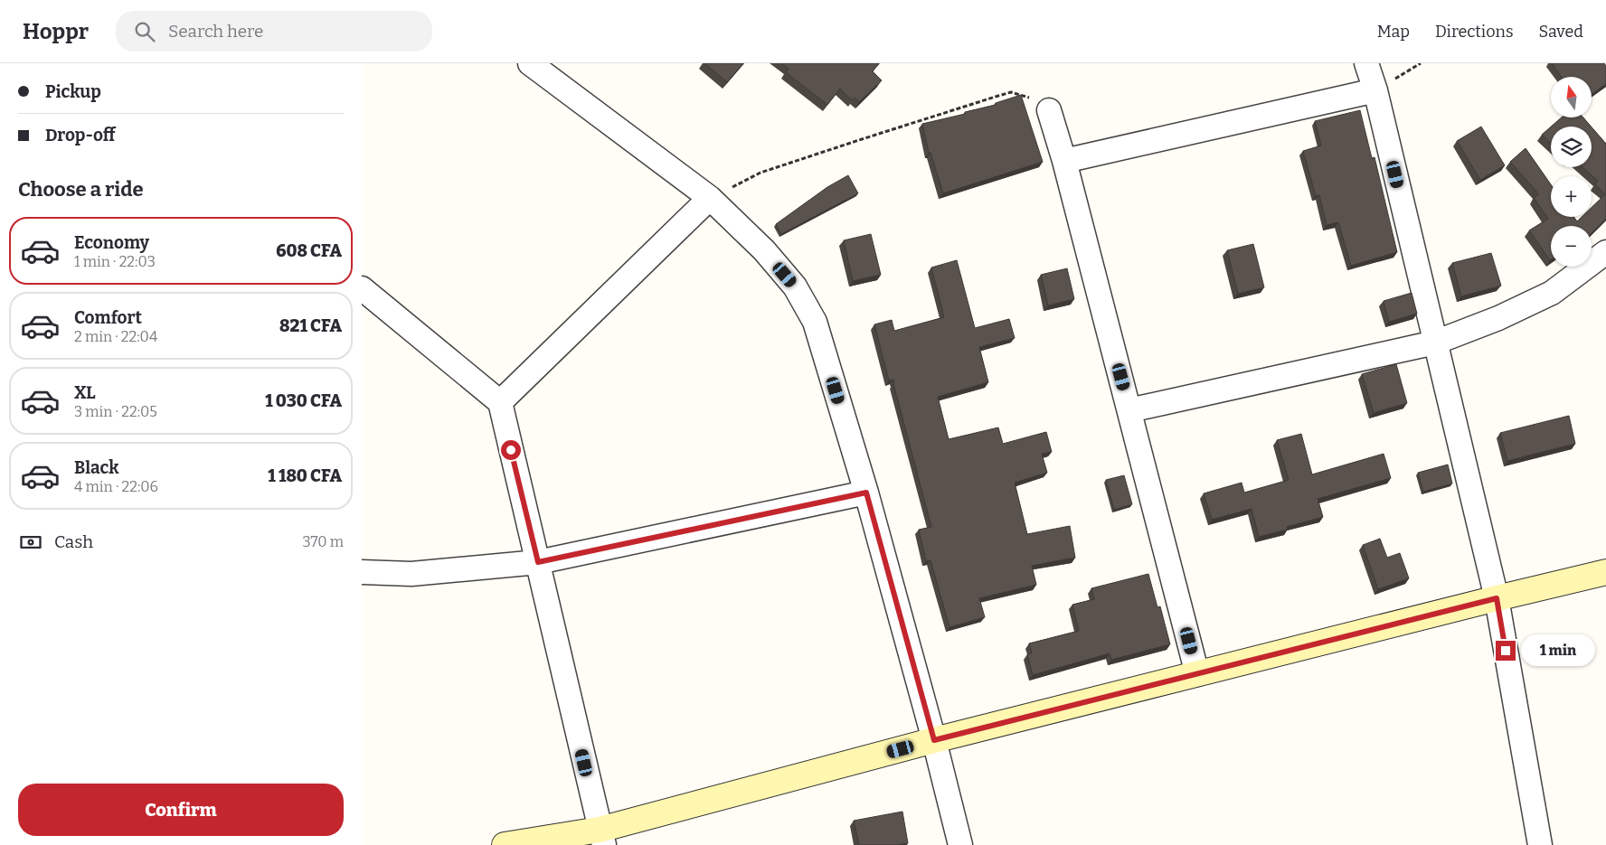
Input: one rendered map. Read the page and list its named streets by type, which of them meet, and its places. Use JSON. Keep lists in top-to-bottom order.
{
  "north": "top",
  "page": {
    "header": "Hoppr",
    "search": "Search here",
    "nav": ["Map", "Directions", "Saved"],
    "banner": ["Pickup", "Drop-off"],
    "map_buttons": ["+", "−"],
    "heading": "Choose a ride",
    "list": [
      {
        "name": "Economy",
        "note": "1 min · 22:03",
        "value": "608 CFA"
      },
      {
        "name": "Comfort",
        "note": "2 min · 22:04",
        "value": "821 CFA"
      },
      {
        "name": "XL",
        "note": "3 min · 22:05",
        "value": "1 030 CFA"
      },
      {
        "name": "Black",
        "note": "4 min · 22:06",
        "value": "1 180 CFA"
      }
    ],
    "pay": ["Cash", "370 m"],
    "bubble": "1 min",
    "buttons": "Confirm"
  }
}
